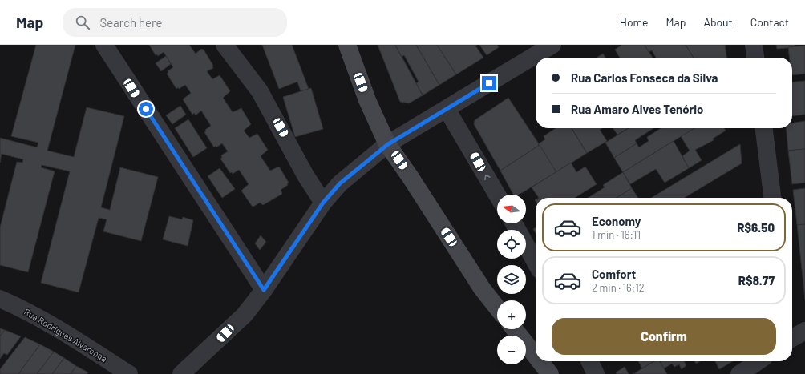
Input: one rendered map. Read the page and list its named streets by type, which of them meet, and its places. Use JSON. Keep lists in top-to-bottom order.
{
  "streets": {
    "street": ["Rua Rodrigues Alvarenga"]
  },
  "north": "left",
  "page": {
    "header": "Map",
    "search": "Search here",
    "nav": [
      "Home",
      "Map",
      "About",
      "Contact"
    ],
    "banner": ["Rua Carlos Fonseca da Silva", "Rua Amaro Alves Tenório"],
    "map_buttons": ["+", "−"],
    "list": [
      {
        "name": "Economy",
        "note": "1 min · 16:11",
        "value": "R$6.50"
      },
      {
        "name": "Comfort",
        "note": "2 min · 16:12",
        "value": "R$8.77"
      }
    ],
    "buttons": "Confirm"
  }
}
